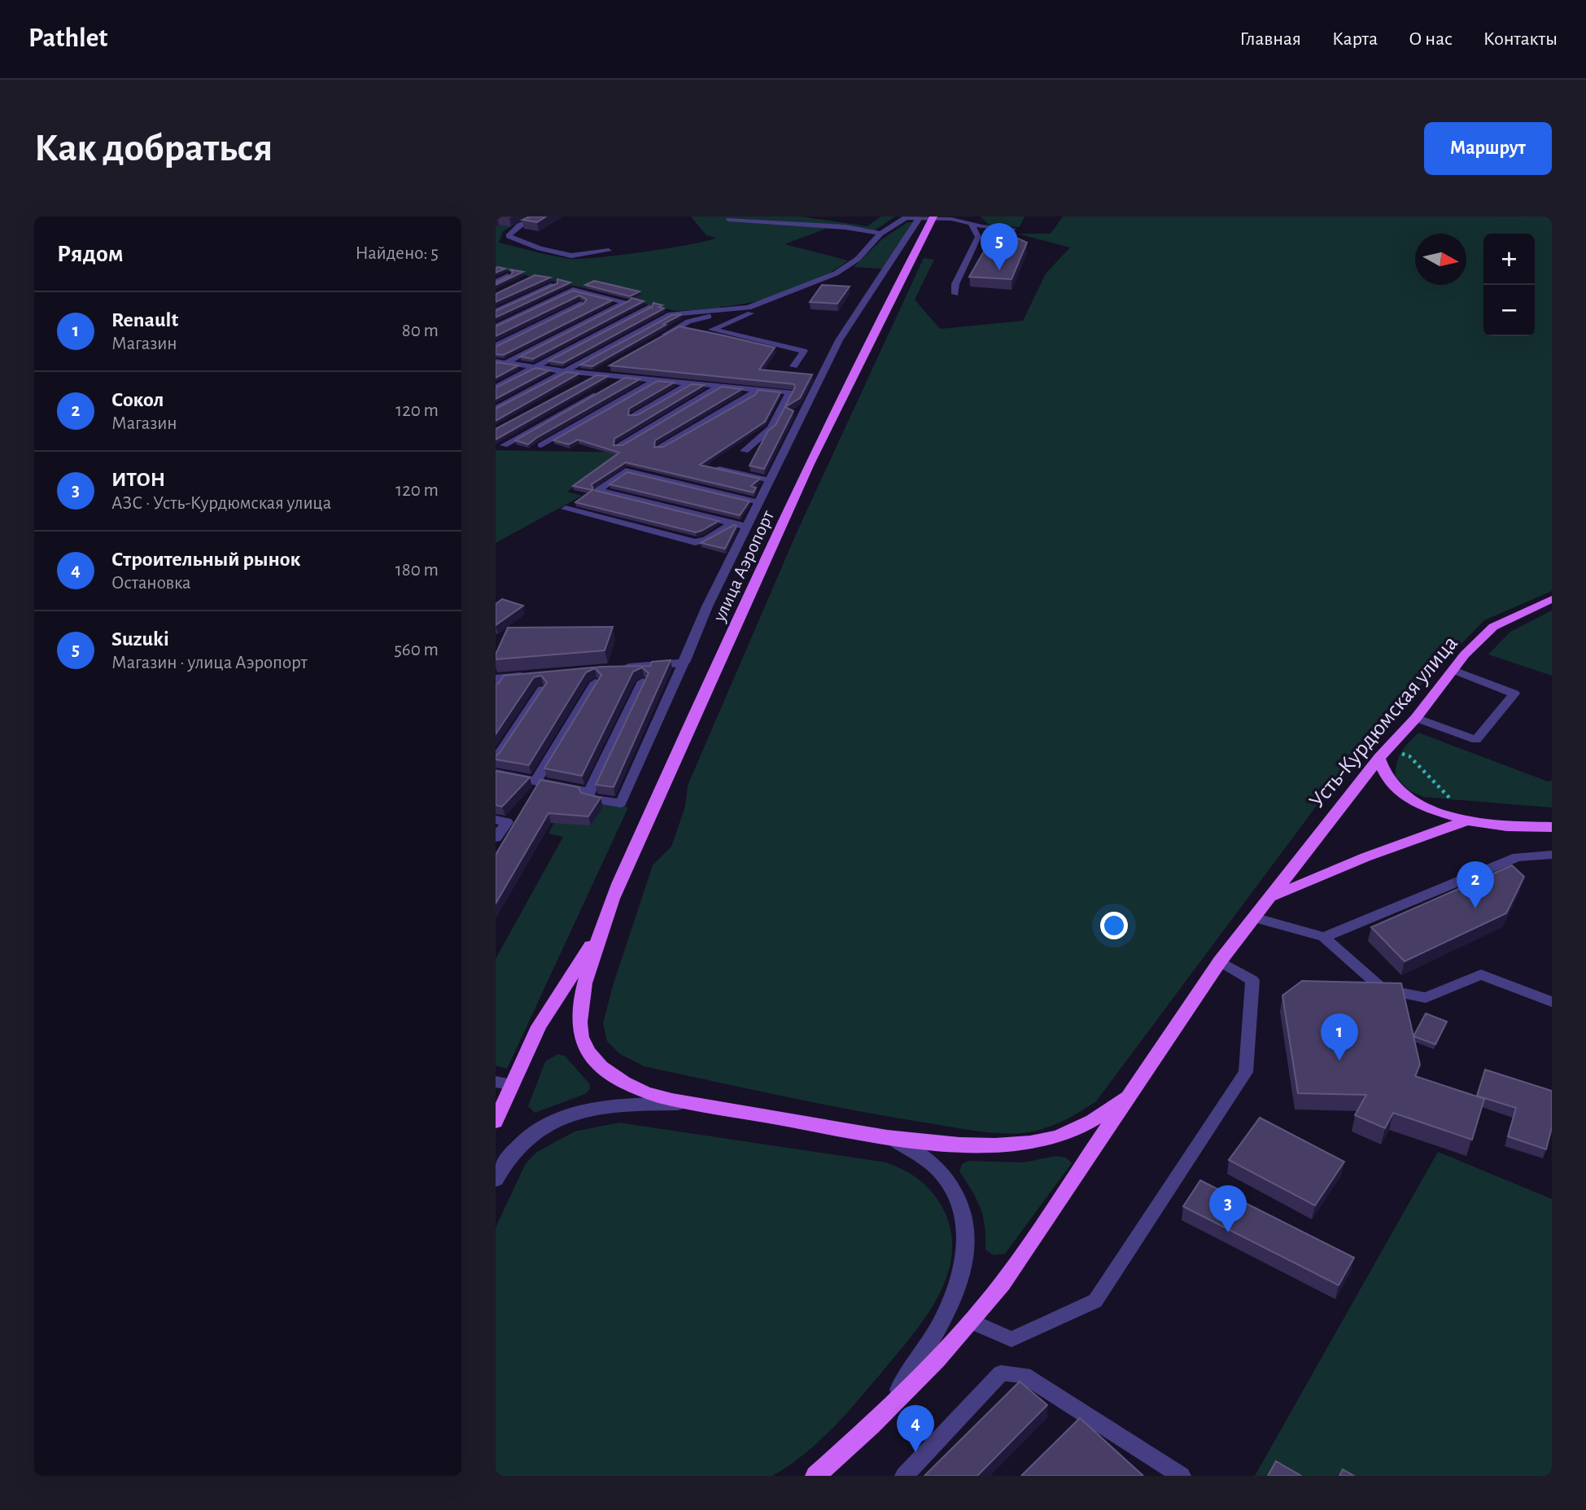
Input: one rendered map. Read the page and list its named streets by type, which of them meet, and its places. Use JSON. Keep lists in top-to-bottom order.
{
  "streets": {
    "main road": ["улица Аэропорт", "Усть-Курдюмская улица"]
  },
  "north": "right",
  "page": {
    "header": "Pathlet",
    "nav": [
      "Главная",
      "Карта",
      "О нас",
      "Контакты"
    ],
    "buttons": "Маршрут",
    "title": "Как добраться",
    "heading": ["Рядом", "Найдено: 5"],
    "pins": [
      "5",
      "2",
      "1",
      "3",
      "4"
    ],
    "map_buttons": ["+", "−"],
    "list": [
      {
        "mark": "1",
        "name": "Renault",
        "note": "Магазин",
        "value": "80 m"
      },
      {
        "mark": "2",
        "name": "Сокол",
        "note": "Магазин",
        "value": "120 m"
      },
      {
        "mark": "3",
        "name": "ИТОН",
        "note": "АЗС · Усть-Курдюмская улица",
        "value": "120 m"
      },
      {
        "mark": "4",
        "name": "Строительный рынок",
        "note": "Остановка",
        "value": "180 m"
      },
      {
        "mark": "5",
        "name": "Suzuki",
        "note": "Магазин · улица Аэропорт",
        "value": "560 m"
      }
    ]
  }
}
